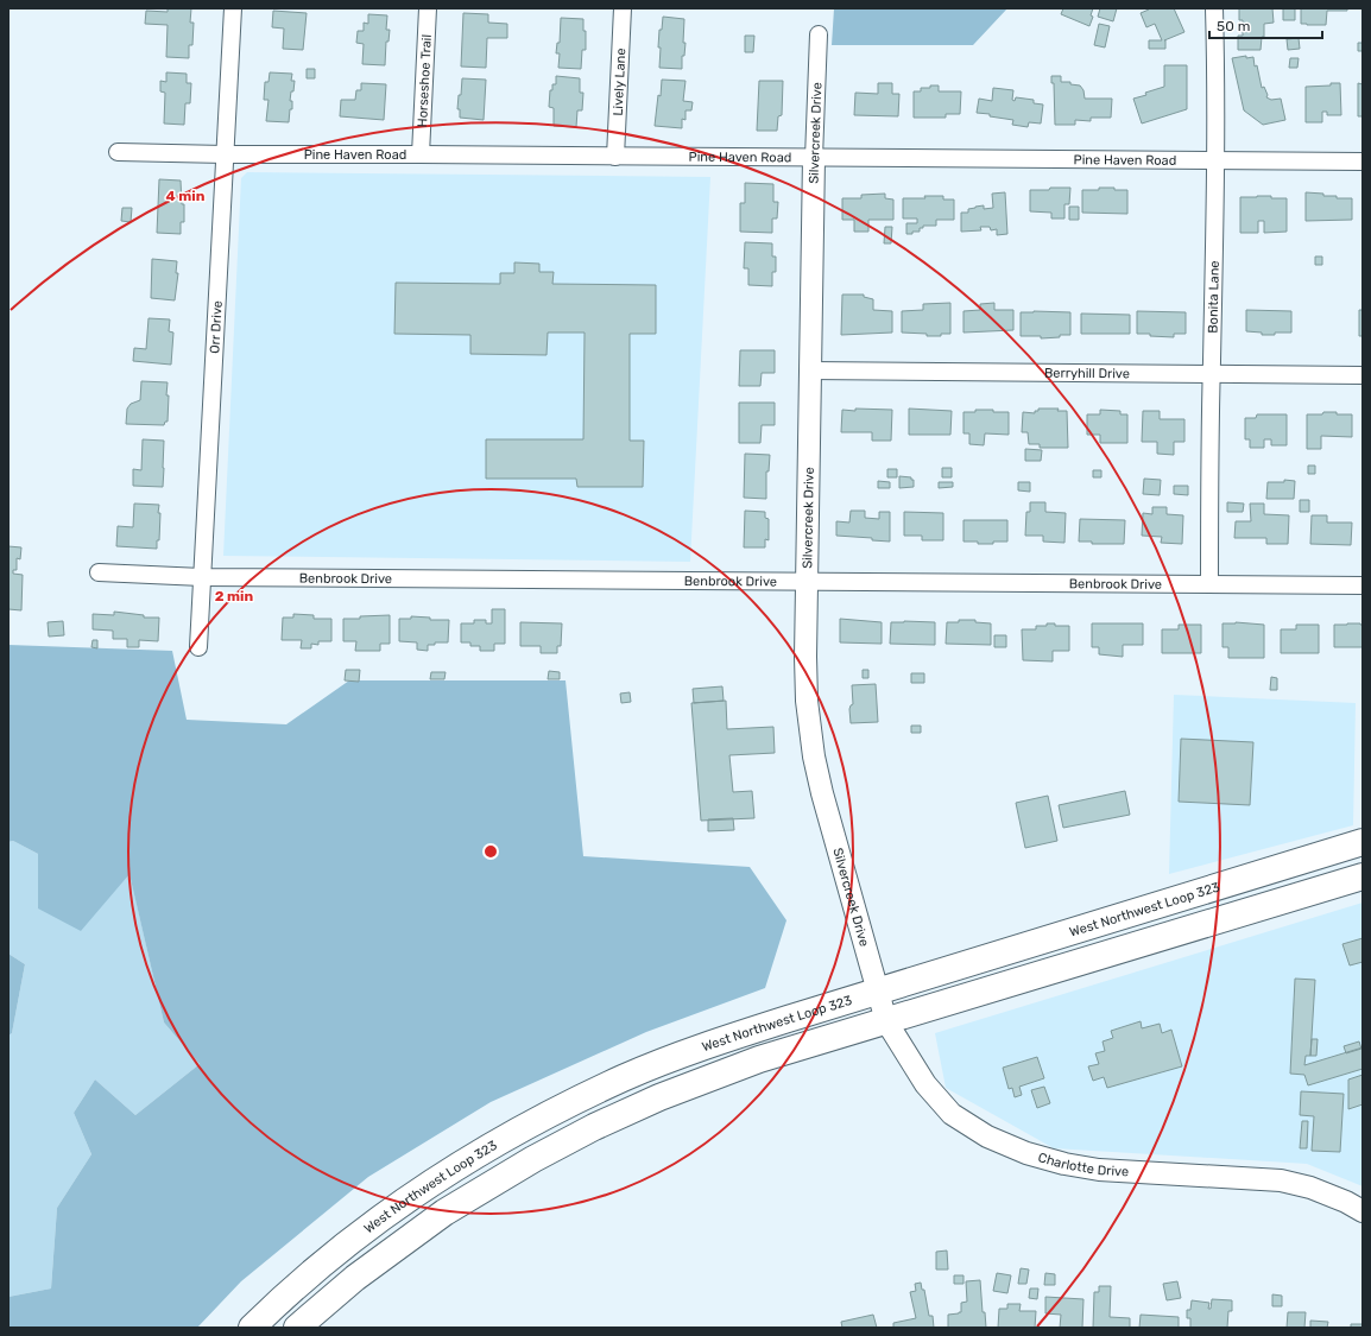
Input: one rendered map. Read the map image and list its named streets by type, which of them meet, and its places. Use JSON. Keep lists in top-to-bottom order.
{
  "streets": {
    "highway": ["West Northwest Loop 323"],
    "street": [
      "Horseshoe Trail",
      "Lively Lane",
      "Silvercreek Drive",
      "Pine Haven Road",
      "Bonita Lane",
      "Orr Drive",
      "Berryhill Drive",
      "Benbrook Drive",
      "Charlotte Drive"
    ]
  },
  "crossings": [
    ["Horseshoe Trail", "Pine Haven Road"],
    ["Lively Lane", "Pine Haven Road"],
    ["Silvercreek Drive", "Pine Haven Road"],
    ["Silvercreek Drive", "Berryhill Drive"],
    ["Silvercreek Drive", "Benbrook Drive"],
    ["Silvercreek Drive", "West Northwest Loop 323"],
    ["Silvercreek Drive", "Charlotte Drive"],
    ["Pine Haven Road", "Bonita Lane"],
    ["Pine Haven Road", "Orr Drive"],
    ["Bonita Lane", "Berryhill Drive"],
    ["Bonita Lane", "Benbrook Drive"],
    ["Orr Drive", "Benbrook Drive"],
    ["West Northwest Loop 323", "Charlotte Drive"]
  ],
  "scale_bar": "50 m",
  "rings": ["4 min", "2 min"]
}
